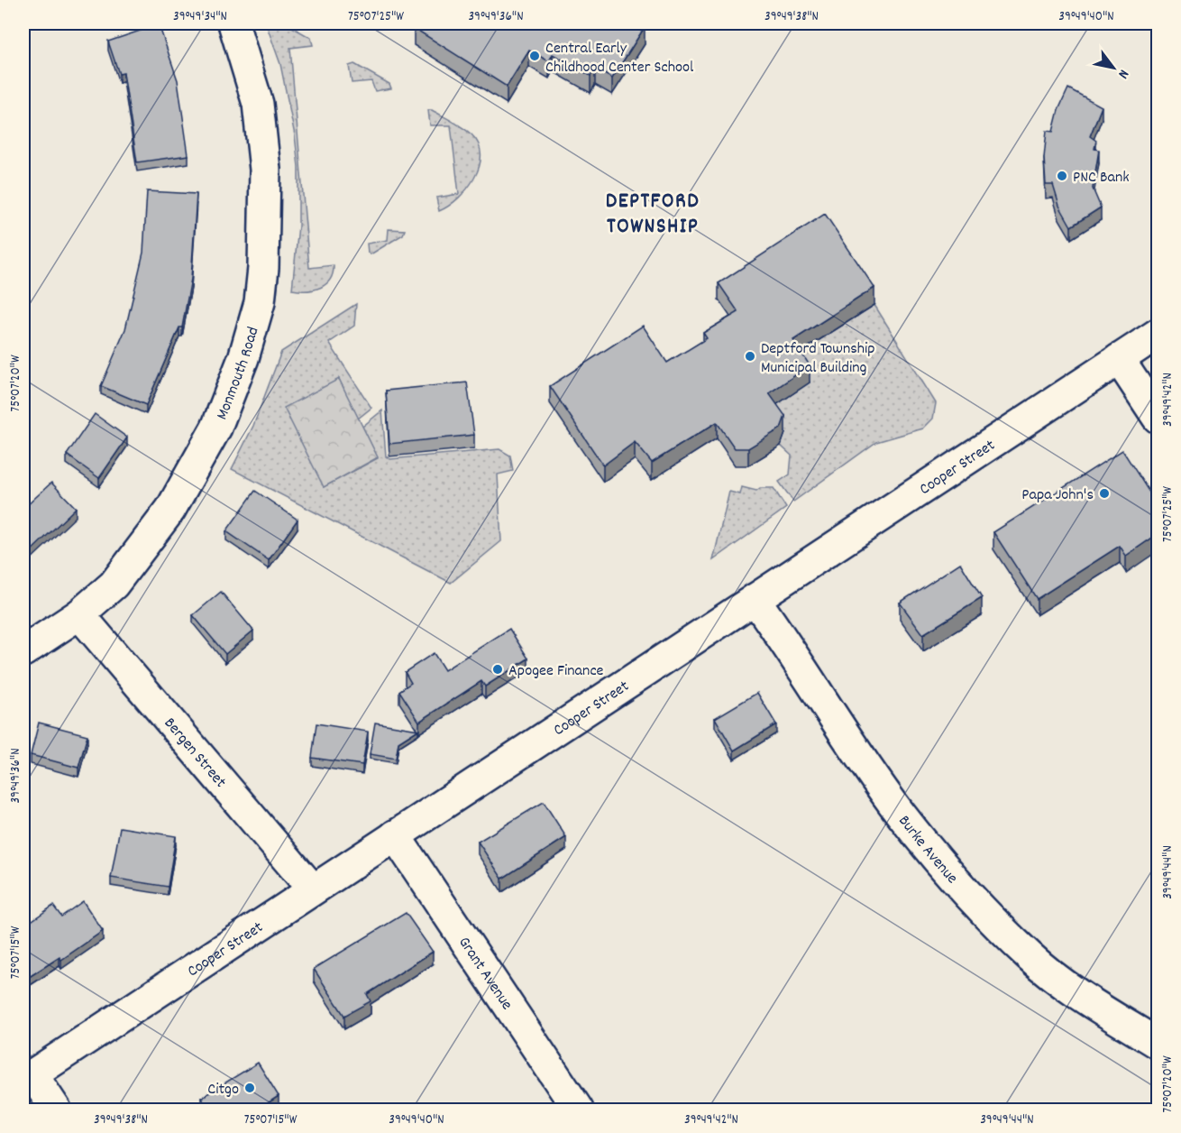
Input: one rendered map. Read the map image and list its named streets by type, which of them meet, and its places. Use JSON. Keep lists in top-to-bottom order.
{
  "streets": {
    "street": [
      "Monmouth Road",
      "Cooper Street",
      "Bergen Street",
      "Burke Avenue",
      "Grant Avenue"
    ]
  },
  "crossings": [
    ["Monmouth Road", "Bergen Street"],
    ["Cooper Street", "Bergen Street"],
    ["Cooper Street", "Burke Avenue"],
    ["Cooper Street", "Grant Avenue"]
  ],
  "districts": ["DEPTFORD TOWNSHIP"],
  "places": [
    "Central Early Childhood Center School",
    "PNC Bank",
    "Deptford Township Municipal Building",
    "Papa John's",
    "Apogee Finance",
    "Citgo"
  ],
  "north": "bottom right",
  "coordinates": [
    "39°49'34\"N",
    "75°07'25\"W",
    "39°49'36\"N",
    "39°49'38\"N",
    "39°49'40\"N",
    "75°07'20\"W",
    "39°49'42\"N",
    "39°49'44\"N",
    "75°07'15\"W"
  ]
}
